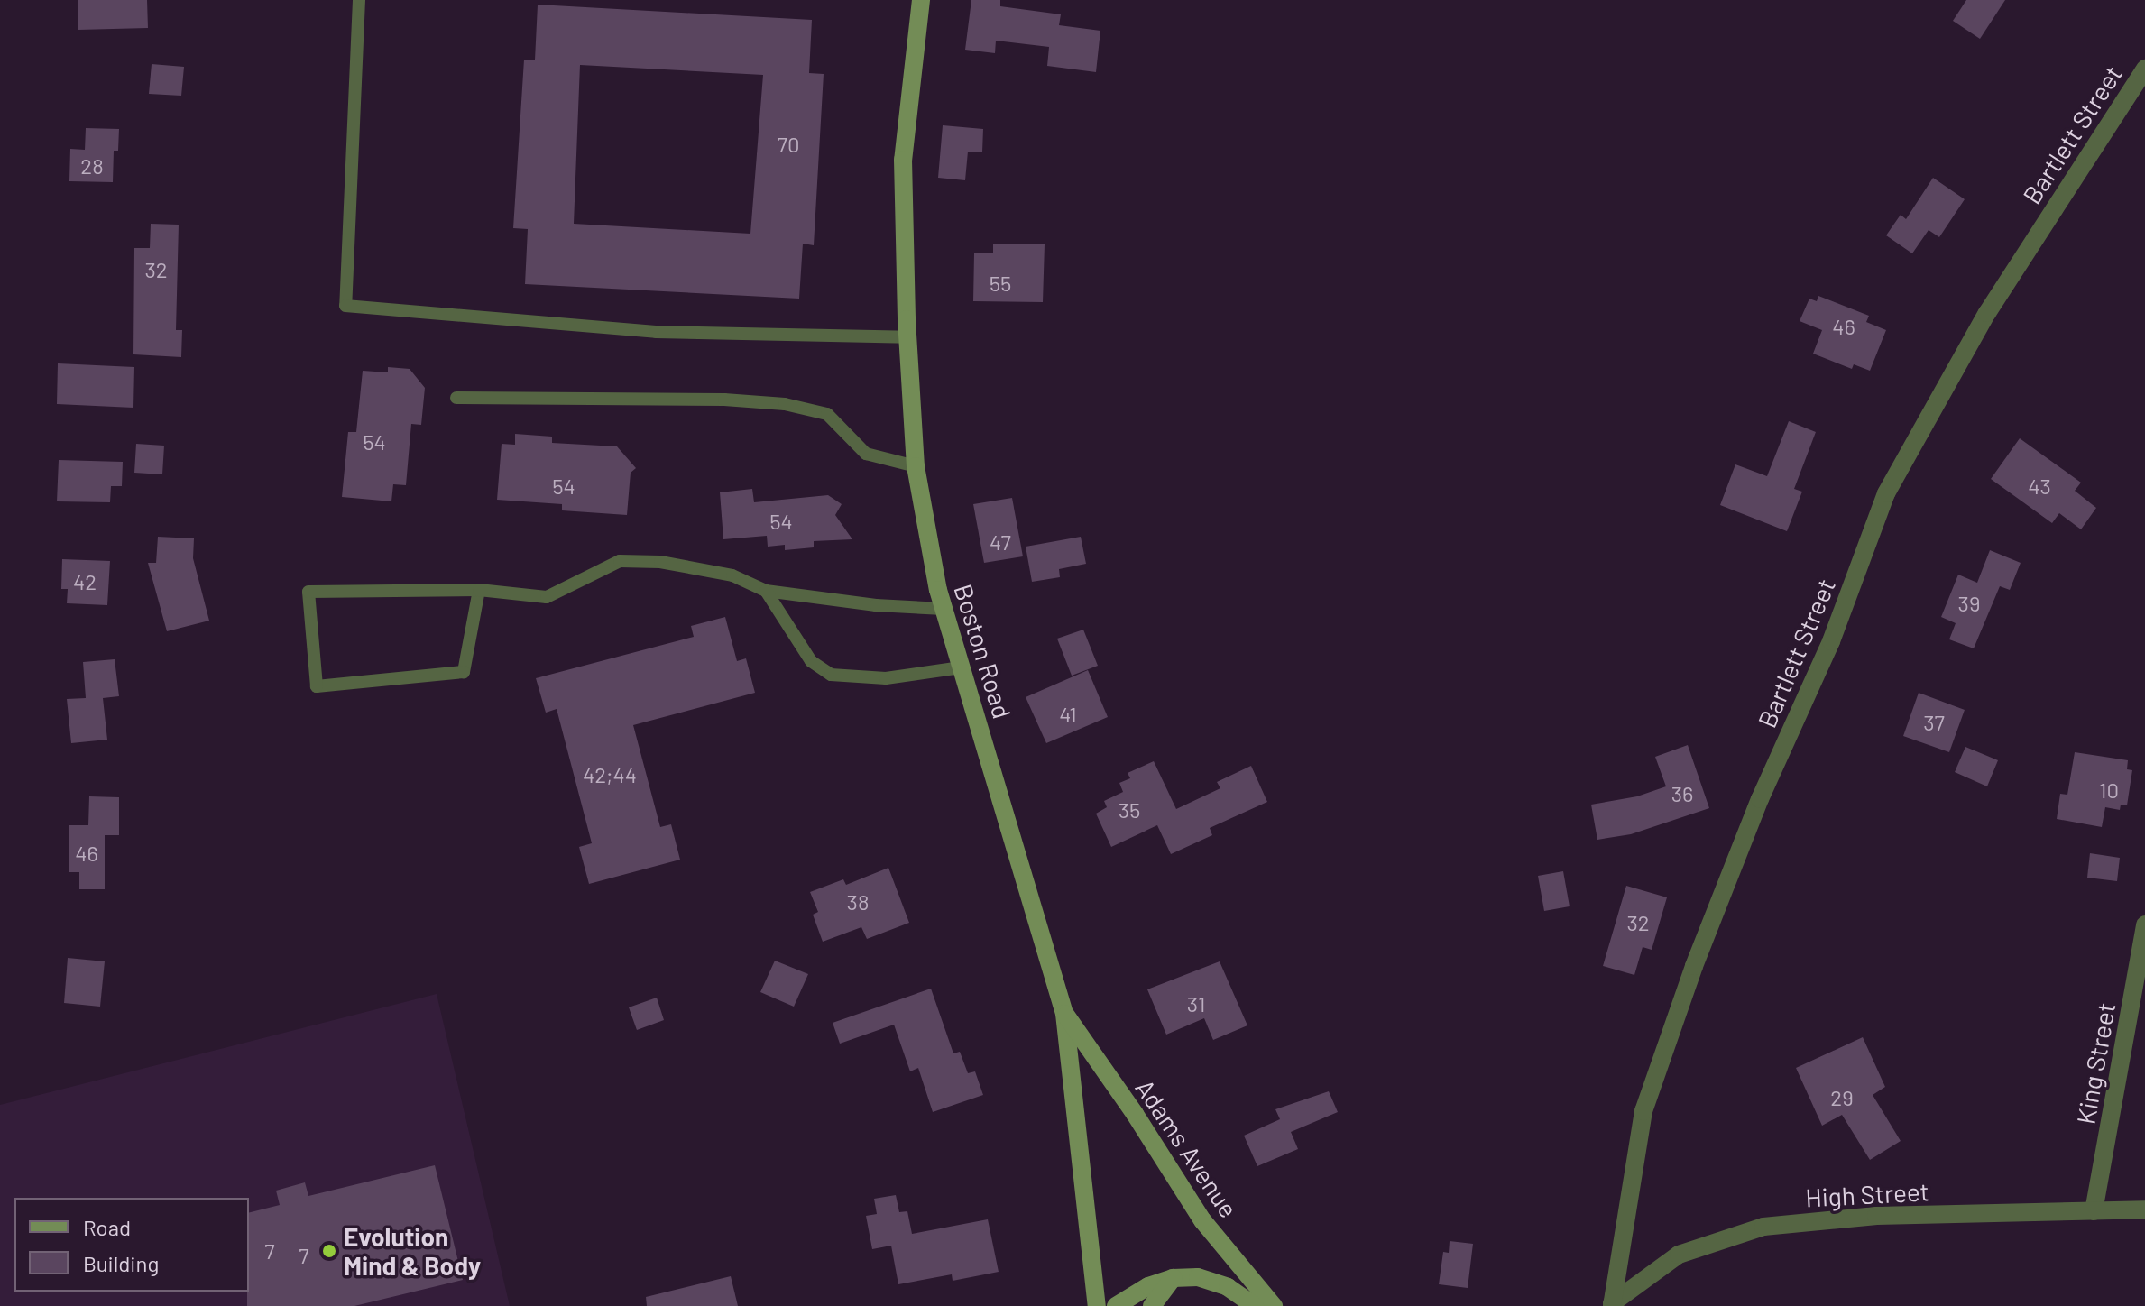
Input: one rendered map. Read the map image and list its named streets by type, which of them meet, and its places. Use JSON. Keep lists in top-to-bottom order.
{
  "streets": {
    "main road": ["Boston Road", "Adams Avenue"],
    "street": ["Bartlett Street", "King Street", "High Street"]
  },
  "crossings": [
    ["Bartlett Street", "High Street"],
    ["Boston Road", "Adams Avenue"],
    ["King Street", "High Street"]
  ],
  "places": ["Evolution Mind & Body"],
  "house_numbers": [
    "70",
    "28",
    "32",
    "55",
    "46",
    "54",
    "54",
    "43",
    "54",
    "47",
    "42",
    "39",
    "41",
    "37",
    "42;44",
    "10",
    "36",
    "35",
    "46",
    "38",
    "32",
    "31",
    "29",
    "7",
    "7"
  ],
  "legend": ["Road", "Building"]
}
